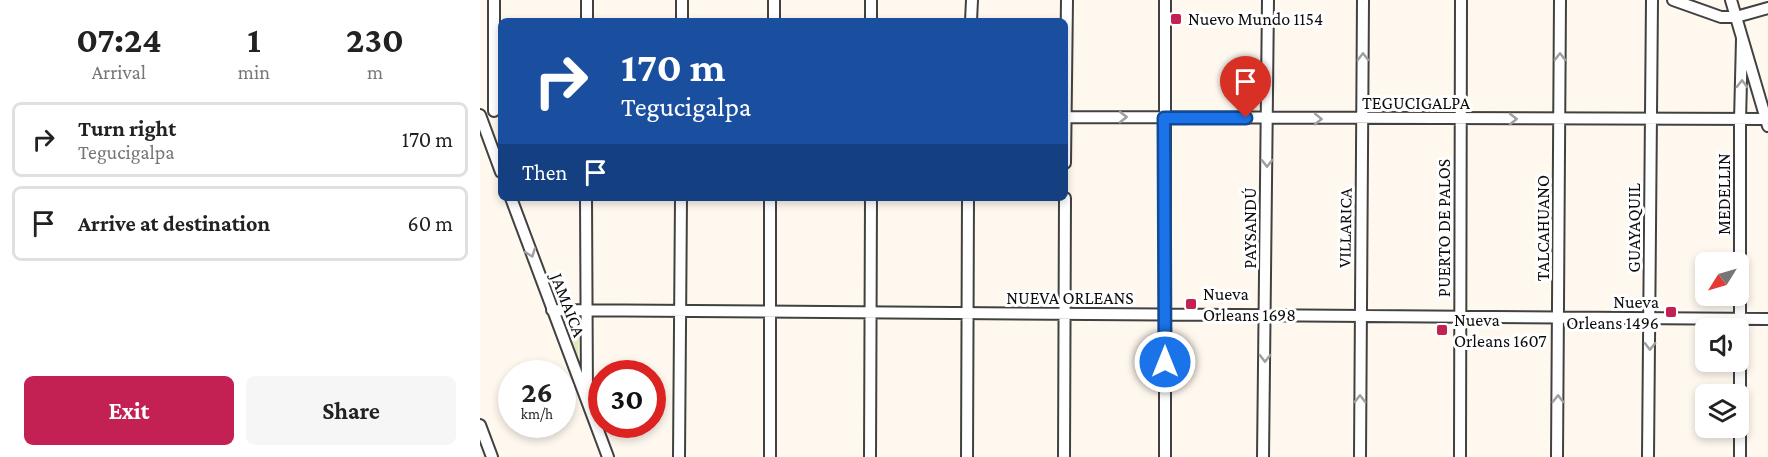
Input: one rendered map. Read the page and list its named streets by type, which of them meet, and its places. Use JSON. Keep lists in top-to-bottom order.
{
  "streets": {
    "street": [
      "TEGUCIGALPA",
      "MEDELLIN",
      "PAYSANDÚ",
      "VILLARICA",
      "PUERTO DE PALOS",
      "TALCAHUANO",
      "GUAYAQUIL",
      "NUEVA ORLEANS",
      "JAMAICA"
    ]
  },
  "crossings": [
    ["TEGUCIGALPA", "MEDELLIN"],
    ["TEGUCIGALPA", "PAYSANDÚ"],
    ["TEGUCIGALPA", "VILLARICA"],
    ["TEGUCIGALPA", "PUERTO DE PALOS"],
    ["TEGUCIGALPA", "TALCAHUANO"],
    ["TEGUCIGALPA", "GUAYAQUIL"],
    ["PAYSANDÚ", "NUEVA ORLEANS"],
    ["VILLARICA", "NUEVA ORLEANS"],
    ["PUERTO DE PALOS", "NUEVA ORLEANS"],
    ["TALCAHUANO", "NUEVA ORLEANS"],
    ["GUAYAQUIL", "NUEVA ORLEANS"],
    ["NUEVA ORLEANS", "JAMAICA"]
  ],
  "one_way": [
    "TEGUCIGALPA",
    "PAYSANDÚ",
    "VILLARICA",
    "TALCAHUANO"
  ],
  "places": {
    "transit": [
      "Nuevo Mundo 1154",
      "Nueva Orleans 1698",
      "Nueva Orleans 1496",
      "Nueva Orleans 1607"
    ]
  },
  "north": "bottom left",
  "page": {
    "eta": [
      "07:24",
      "Arrival",
      "1",
      "min",
      "230",
      "m"
    ],
    "turn": ["170 m", "Tegucigalpa"],
    "list": [
      {
        "name": "Turn right",
        "note": "Tegucigalpa",
        "value": "170 m"
      },
      {
        "name": "Arrive at destination",
        "value": "60 m"
      }
    ],
    "then": "Then",
    "speed": "26 km/h",
    "limit": "30",
    "buttons": ["Exit", "Share"]
  }
}
